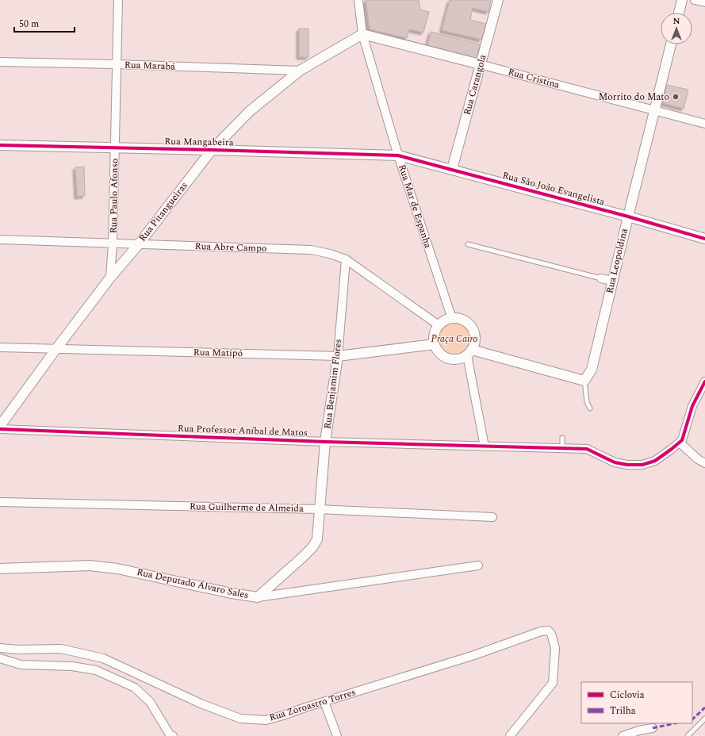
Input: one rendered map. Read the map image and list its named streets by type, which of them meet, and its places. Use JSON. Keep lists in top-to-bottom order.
{
  "streets": {
    "street": [
      "Rua Marabá",
      "Rua Cristina",
      "Rua Carangola",
      "Rua Mangabeira",
      "Rua São João Evangelista",
      "Rua Paulo Afonso",
      "Rua Mar de Espanha",
      "Rua Pitangueiras",
      "Rua Abre Campo",
      "Rua Leopoldina",
      "Rua Matipó",
      "Rua Benjamim Flores",
      "Rua Professor Aníbal de Matos",
      "Rua Guilherme de Almeida",
      "Rua Deputado Álvaro Sales",
      "Rua Zoroastro Torres"
    ]
  },
  "crossings": [
    ["Rua Marabá", "Rua Paulo Afonso"],
    ["Rua Marabá", "Rua Pitangueiras"],
    ["Rua Cristina", "Rua Carangola"],
    ["Rua Cristina", "Rua Mar de Espanha"],
    ["Rua Cristina", "Rua Pitangueiras"],
    ["Rua Cristina", "Rua Leopoldina"],
    ["Rua Carangola", "Rua São João Evangelista"],
    ["Rua Mangabeira", "Rua São João Evangelista"],
    ["Rua Mangabeira", "Rua Paulo Afonso"],
    ["Rua Mangabeira", "Rua Mar de Espanha"],
    ["Rua Mangabeira", "Rua Pitangueiras"],
    ["Rua São João Evangelista", "Rua Mar de Espanha"],
    ["Rua São João Evangelista", "Rua Leopoldina"],
    ["Rua Paulo Afonso", "Rua Pitangueiras"],
    ["Rua Paulo Afonso", "Rua Abre Campo"],
    ["Rua Mar de Espanha", "Rua Pitangueiras"],
    ["Rua Mar de Espanha", "Rua Abre Campo"],
    ["Rua Mar de Espanha", "Rua Matipó"],
    ["Rua Pitangueiras", "Rua Abre Campo"],
    ["Rua Pitangueiras", "Rua Matipó"],
    ["Rua Pitangueiras", "Rua Professor Aníbal de Matos"],
    ["Rua Abre Campo", "Rua Matipó"],
    ["Rua Abre Campo", "Rua Benjamim Flores"],
    ["Rua Matipó", "Rua Benjamim Flores"],
    ["Rua Benjamim Flores", "Rua Professor Aníbal de Matos"],
    ["Rua Benjamim Flores", "Rua Guilherme de Almeida"],
    ["Rua Benjamim Flores", "Rua Deputado Álvaro Sales"]
  ],
  "parks": ["Praça Cairo"],
  "places": ["Morrito do Mato"],
  "legend": ["Ciclovia", "Trilha"],
  "scale_bar": "50 m",
  "north": "top"
}
